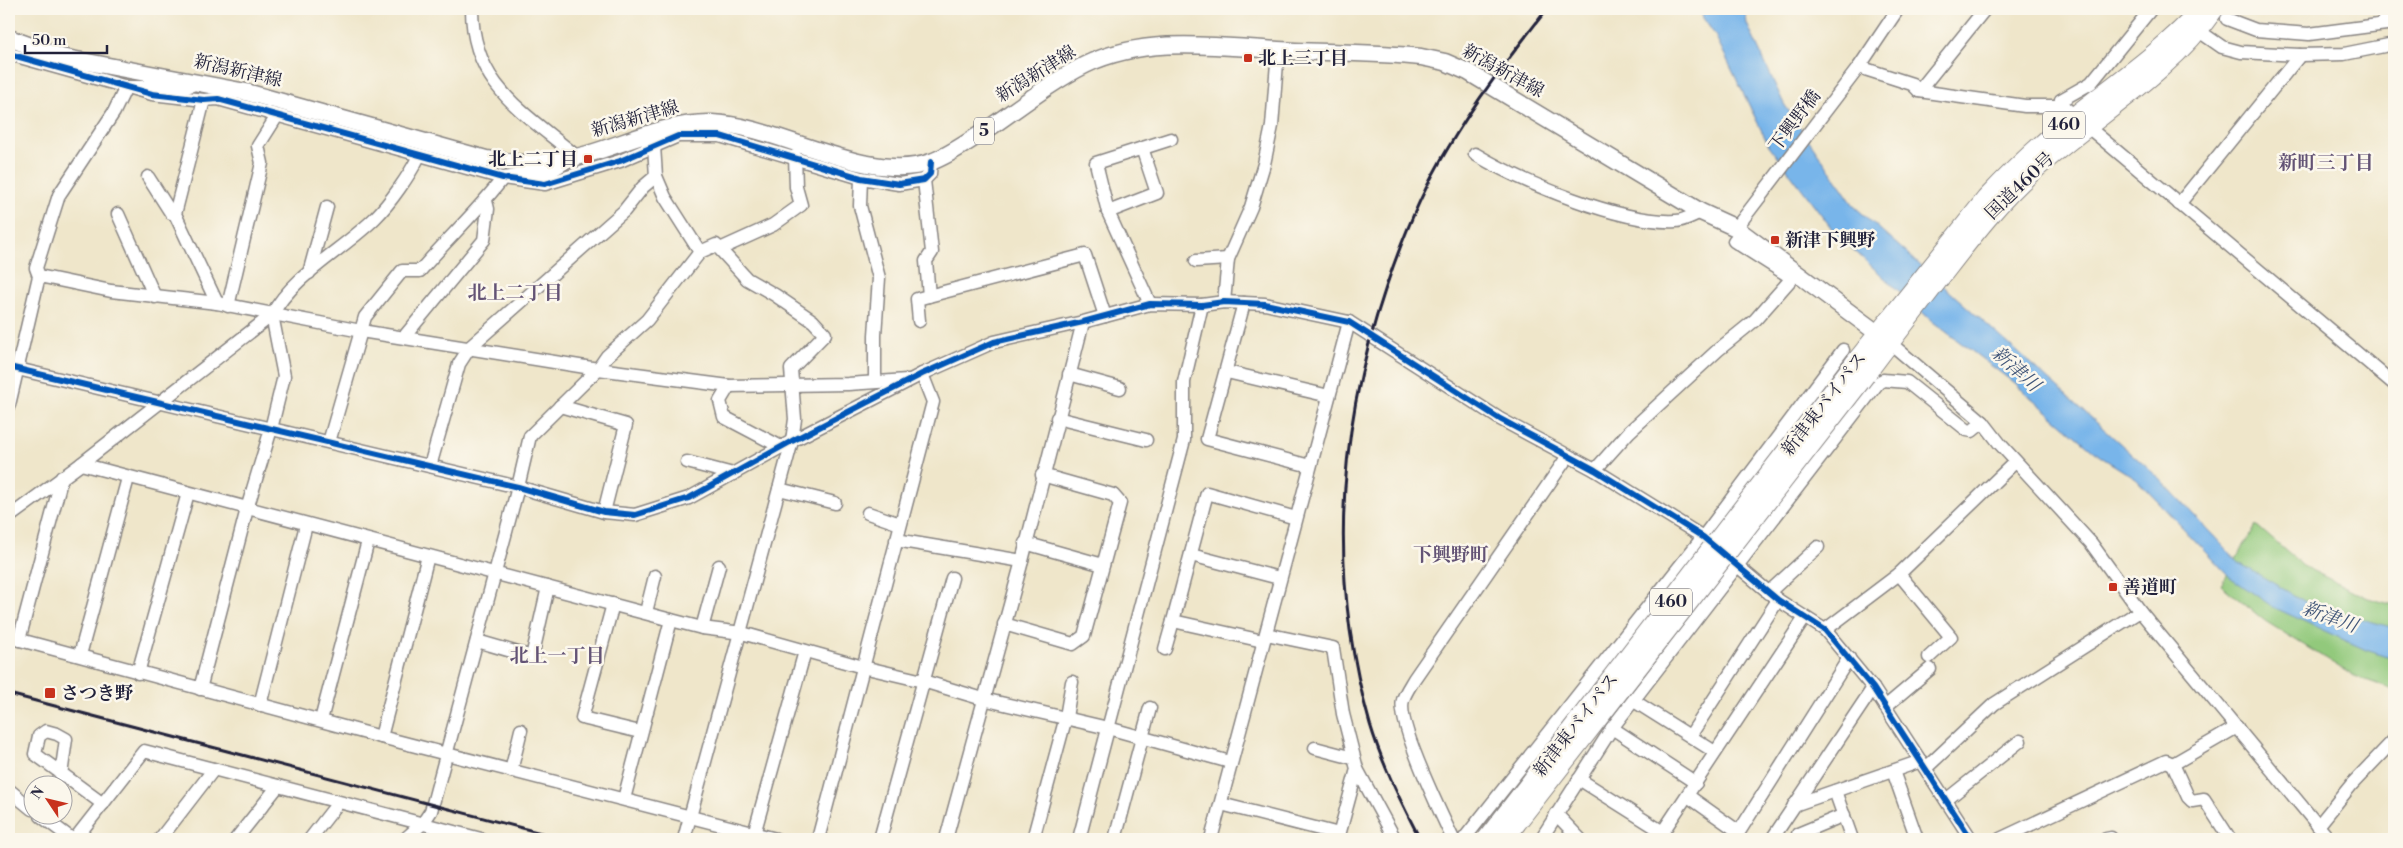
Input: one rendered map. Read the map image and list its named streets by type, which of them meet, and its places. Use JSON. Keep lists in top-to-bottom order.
{
  "streets": {
    "highway": ["460", "国道460号", "新津東バイパス"],
    "main road": ["新潟新津線", "5"],
    "street": ["下興野橋"]
  },
  "crossings": [
    ["新潟新津線", "下興野橋"],
    ["新潟新津線", "国道460号"],
    ["新潟新津線", "新津東バイパス"],
    ["460", "国道460号"],
    ["国道460号", "新津東バイパス"]
  ],
  "districts": [
    "新町三丁目",
    "北上二丁目",
    "下興野町",
    "北上一丁目"
  ],
  "water": ["新津川"],
  "places": {
    "transit": [
      "北上三丁目",
      "北上二丁目",
      "新津下興野",
      "善道町",
      "さつき野"
    ]
  },
  "scale_bar": "50 m",
  "north": "top left"
}
